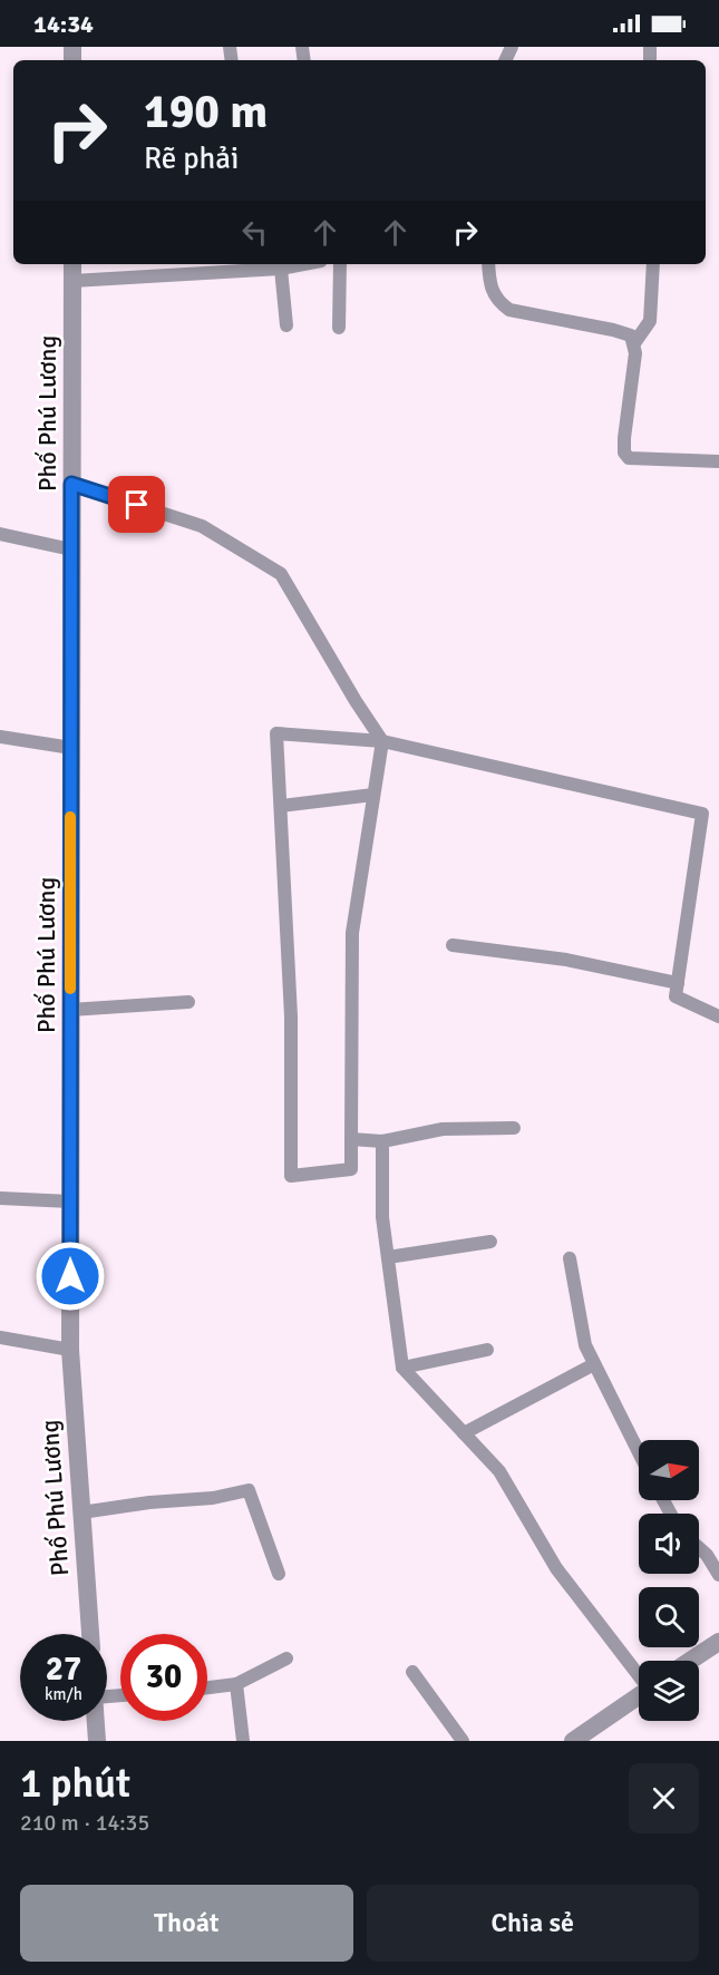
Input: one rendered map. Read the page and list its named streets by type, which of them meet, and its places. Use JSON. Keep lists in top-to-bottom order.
{
  "streets": {
    "street": ["Phố Phú Lương"]
  },
  "north": "right",
  "page": {
    "status": "14:34",
    "turn": ["190 m", "Rẽ phải"],
    "speed": "27 km/h",
    "limit": "30",
    "heading": ["1 phút", "210 m · 14:35"],
    "buttons": ["Thoát", "Chia sẻ"]
  }
}
